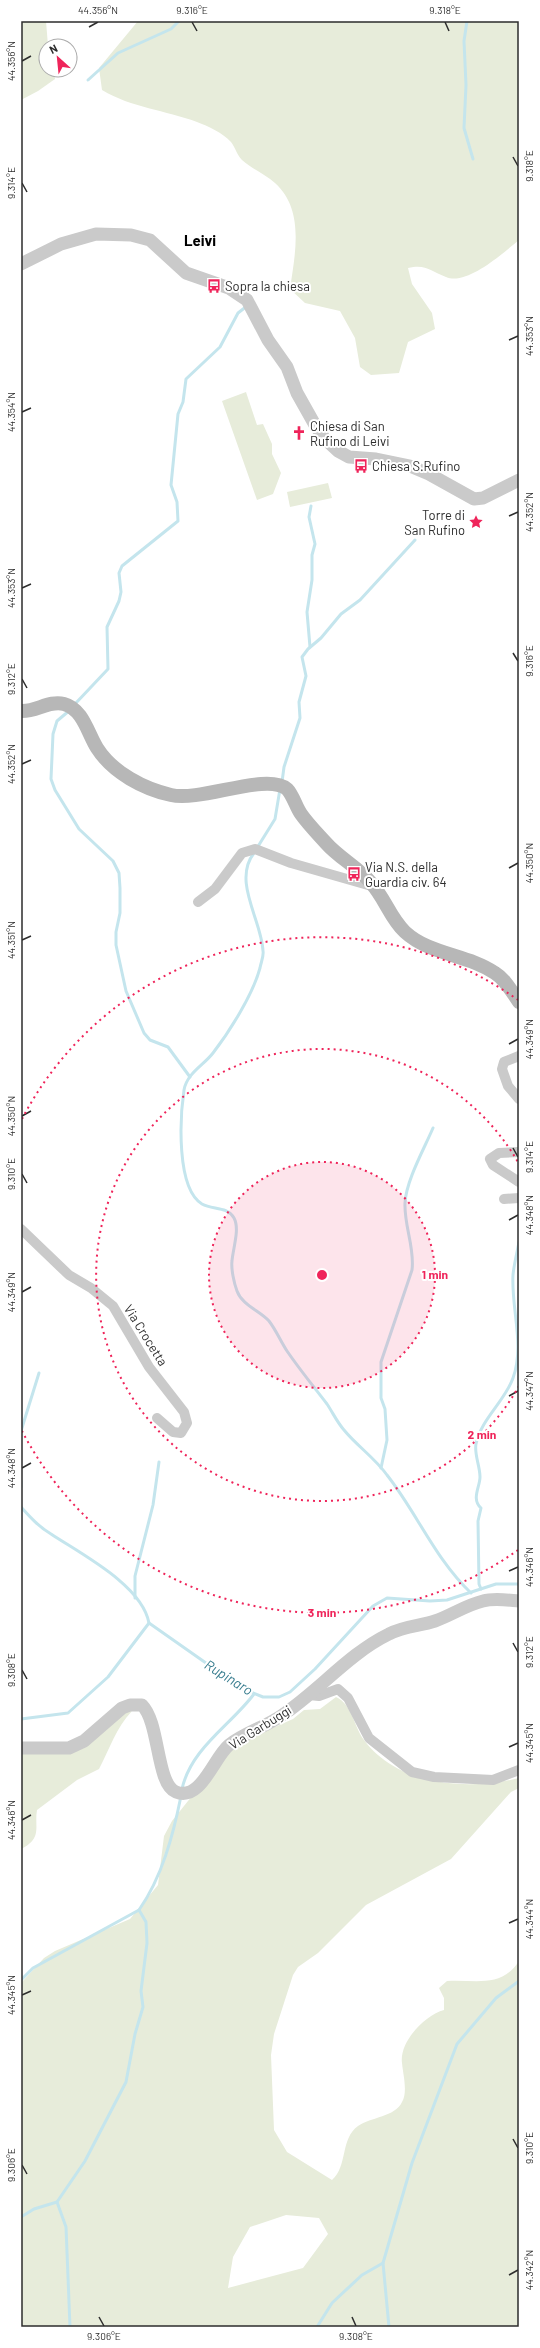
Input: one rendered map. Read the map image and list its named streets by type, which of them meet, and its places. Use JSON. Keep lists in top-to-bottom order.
{
  "streets": {
    "street": ["Via Crocetta", "Via Garbuggi"]
  },
  "districts": ["Leivi"],
  "water": ["Rupinaro"],
  "places": {
    "bus stop": ["Sopra la chiesa", "Chiesa S.Rufino", "Via N.S. della Guardia civ. 64"],
    "church": ["Chiesa di San Rufino di Leivi"],
    "place": ["Torre di San Rufino"]
  },
  "north": "top left",
  "coordinates": [
    "44.356°N",
    "9.316°E",
    "9.318°E",
    "9.314°E",
    "44.353°N",
    "44.354°N",
    "44.352°N",
    "9.312°E",
    "44.350°N",
    "44.351°N",
    "44.349°N",
    "9.310°E",
    "44.348°N",
    "44.347°N",
    "44.346°N",
    "9.308°E",
    "44.345°N",
    "44.344°N",
    "9.306°E",
    "44.342°N"
  ],
  "rings": ["1 min", "2 min", "3 min"]
}
